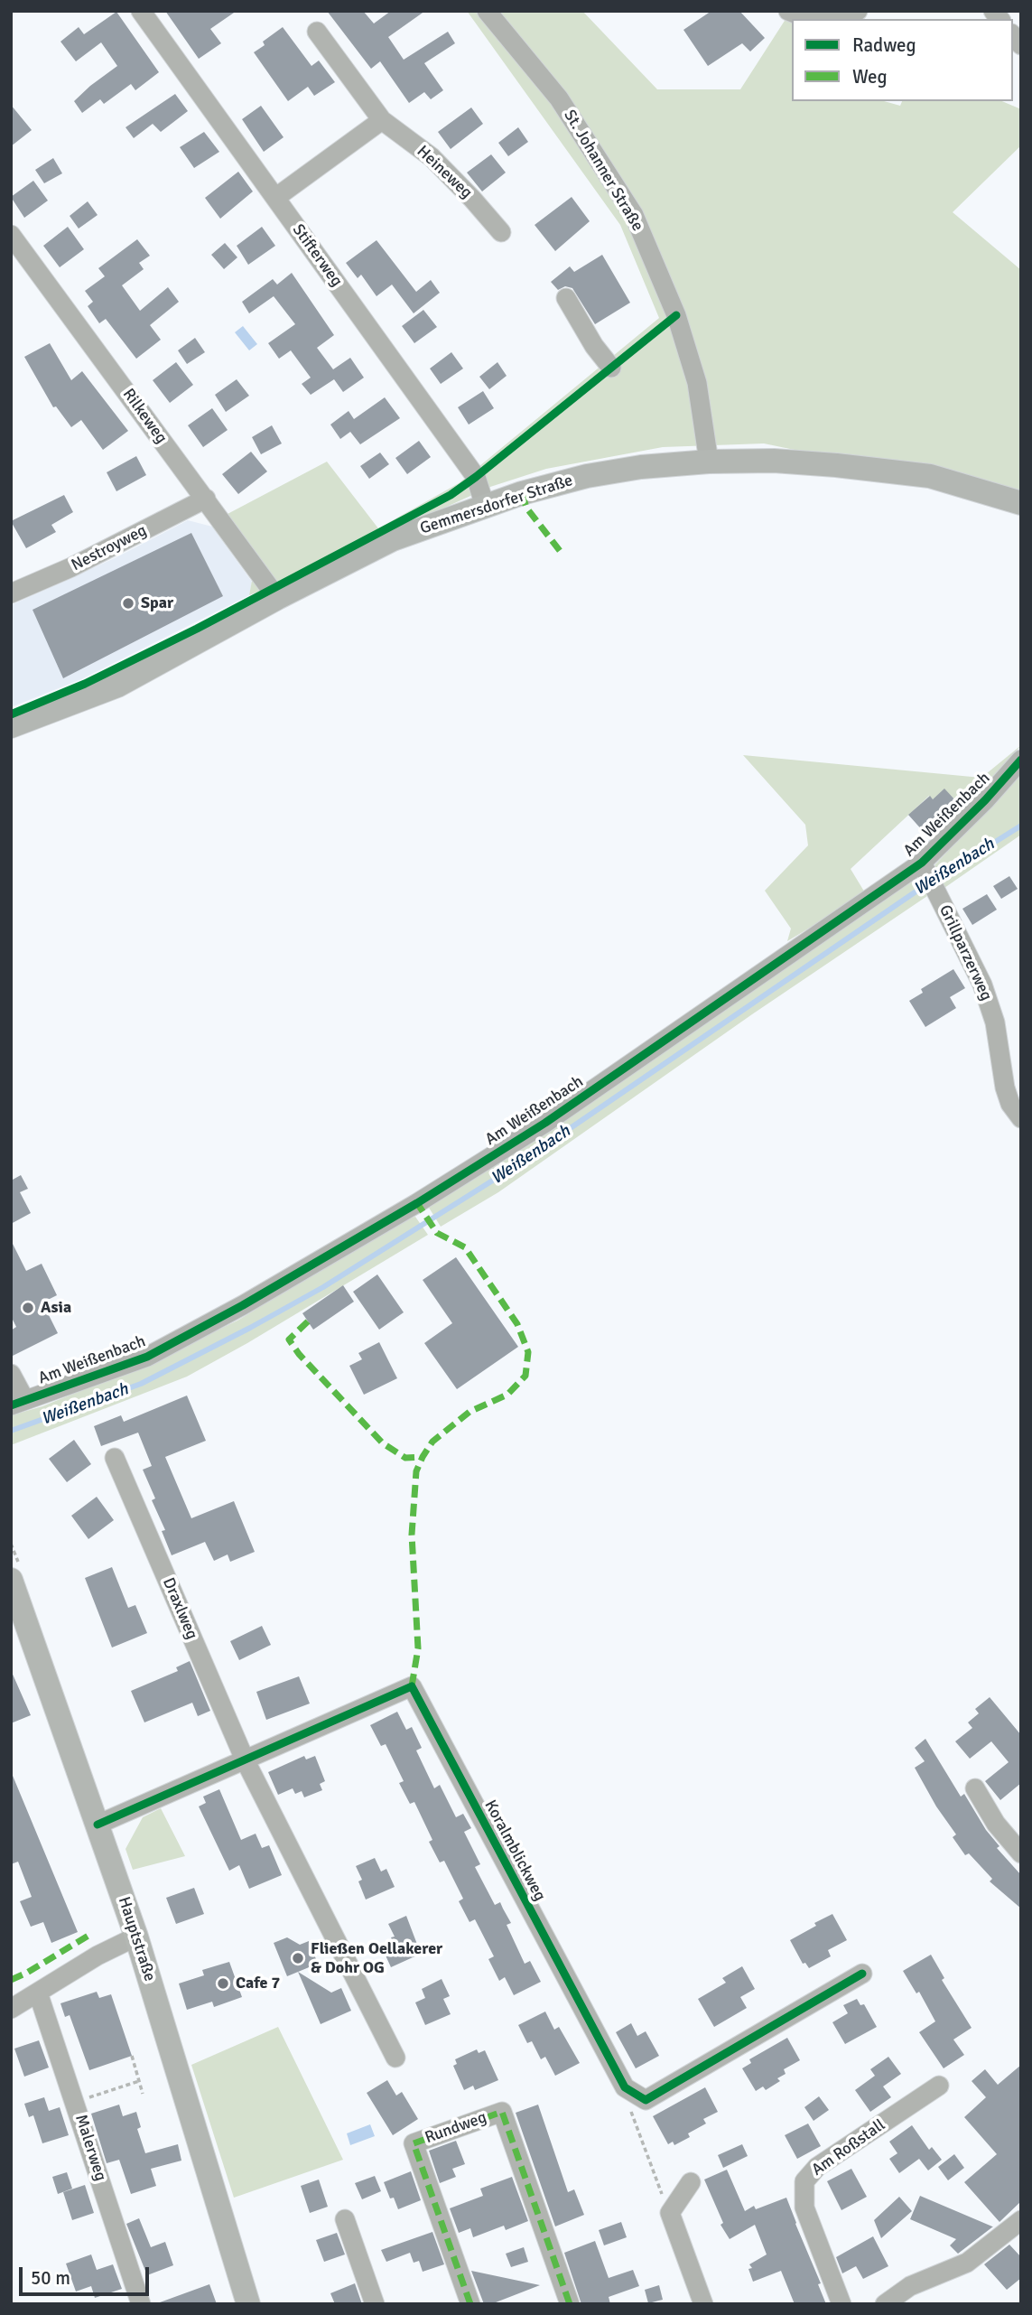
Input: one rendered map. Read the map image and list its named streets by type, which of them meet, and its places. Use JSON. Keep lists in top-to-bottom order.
{
  "streets": {
    "main road": ["Gemmersdorfer Straße", "Hauptstraße"],
    "street": [
      "St. Johanner Straße",
      "Heineweg",
      "Stifterweg",
      "Rilkeweg",
      "Nestroyweg",
      "Am Weißenbach",
      "Grillparzerweg",
      "Draxlweg",
      "Koralmblickweg",
      "Rundweg",
      "Malerweg",
      "Am Roßstall"
    ]
  },
  "crossings": [
    ["St. Johanner Straße", "Gemmersdorfer Straße"],
    ["Stifterweg", "Gemmersdorfer Straße"],
    ["Rilkeweg", "Gemmersdorfer Straße"],
    ["Rilkeweg", "Nestroyweg"],
    ["Am Weißenbach", "Grillparzerweg"],
    ["Draxlweg", "Koralmblickweg"],
    ["Koralmblickweg", "Hauptstraße"]
  ],
  "water": ["Weißenbach"],
  "places": [
    "Spar",
    "Asia",
    "Fließen Oellakerer & Dohr OG",
    "Cafe 7"
  ],
  "legend": ["Radweg", "Weg"],
  "scale_bar": "50 m"
}
